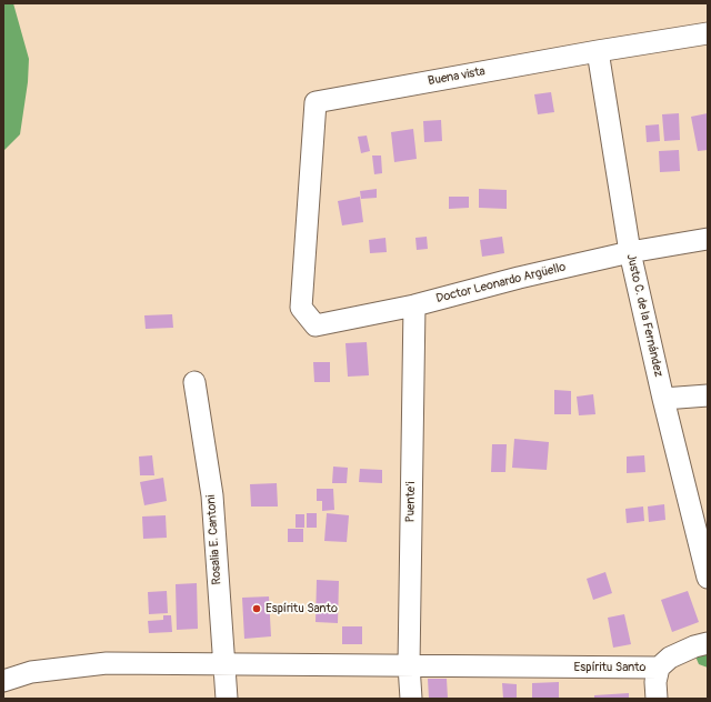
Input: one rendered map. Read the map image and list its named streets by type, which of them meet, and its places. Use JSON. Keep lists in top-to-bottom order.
{
  "streets": {
    "street": [
      "Buena vista",
      "Doctor Leonardo Argüello",
      "Justo C. de la Fernández",
      "Puente'i",
      "Rosalia E. Cantoni",
      "Espíritu Santo"
    ]
  },
  "crossings": [
    ["Buena vista", "Doctor Leonardo Argüello"],
    ["Buena vista", "Justo C. de la Fernández"],
    ["Doctor Leonardo Argüello", "Justo C. de la Fernández"],
    ["Doctor Leonardo Argüello", "Puente'i"],
    ["Puente'i", "Espíritu Santo"],
    ["Rosalia E. Cantoni", "Espíritu Santo"]
  ],
  "places": ["Espíritu Santo"]
}
